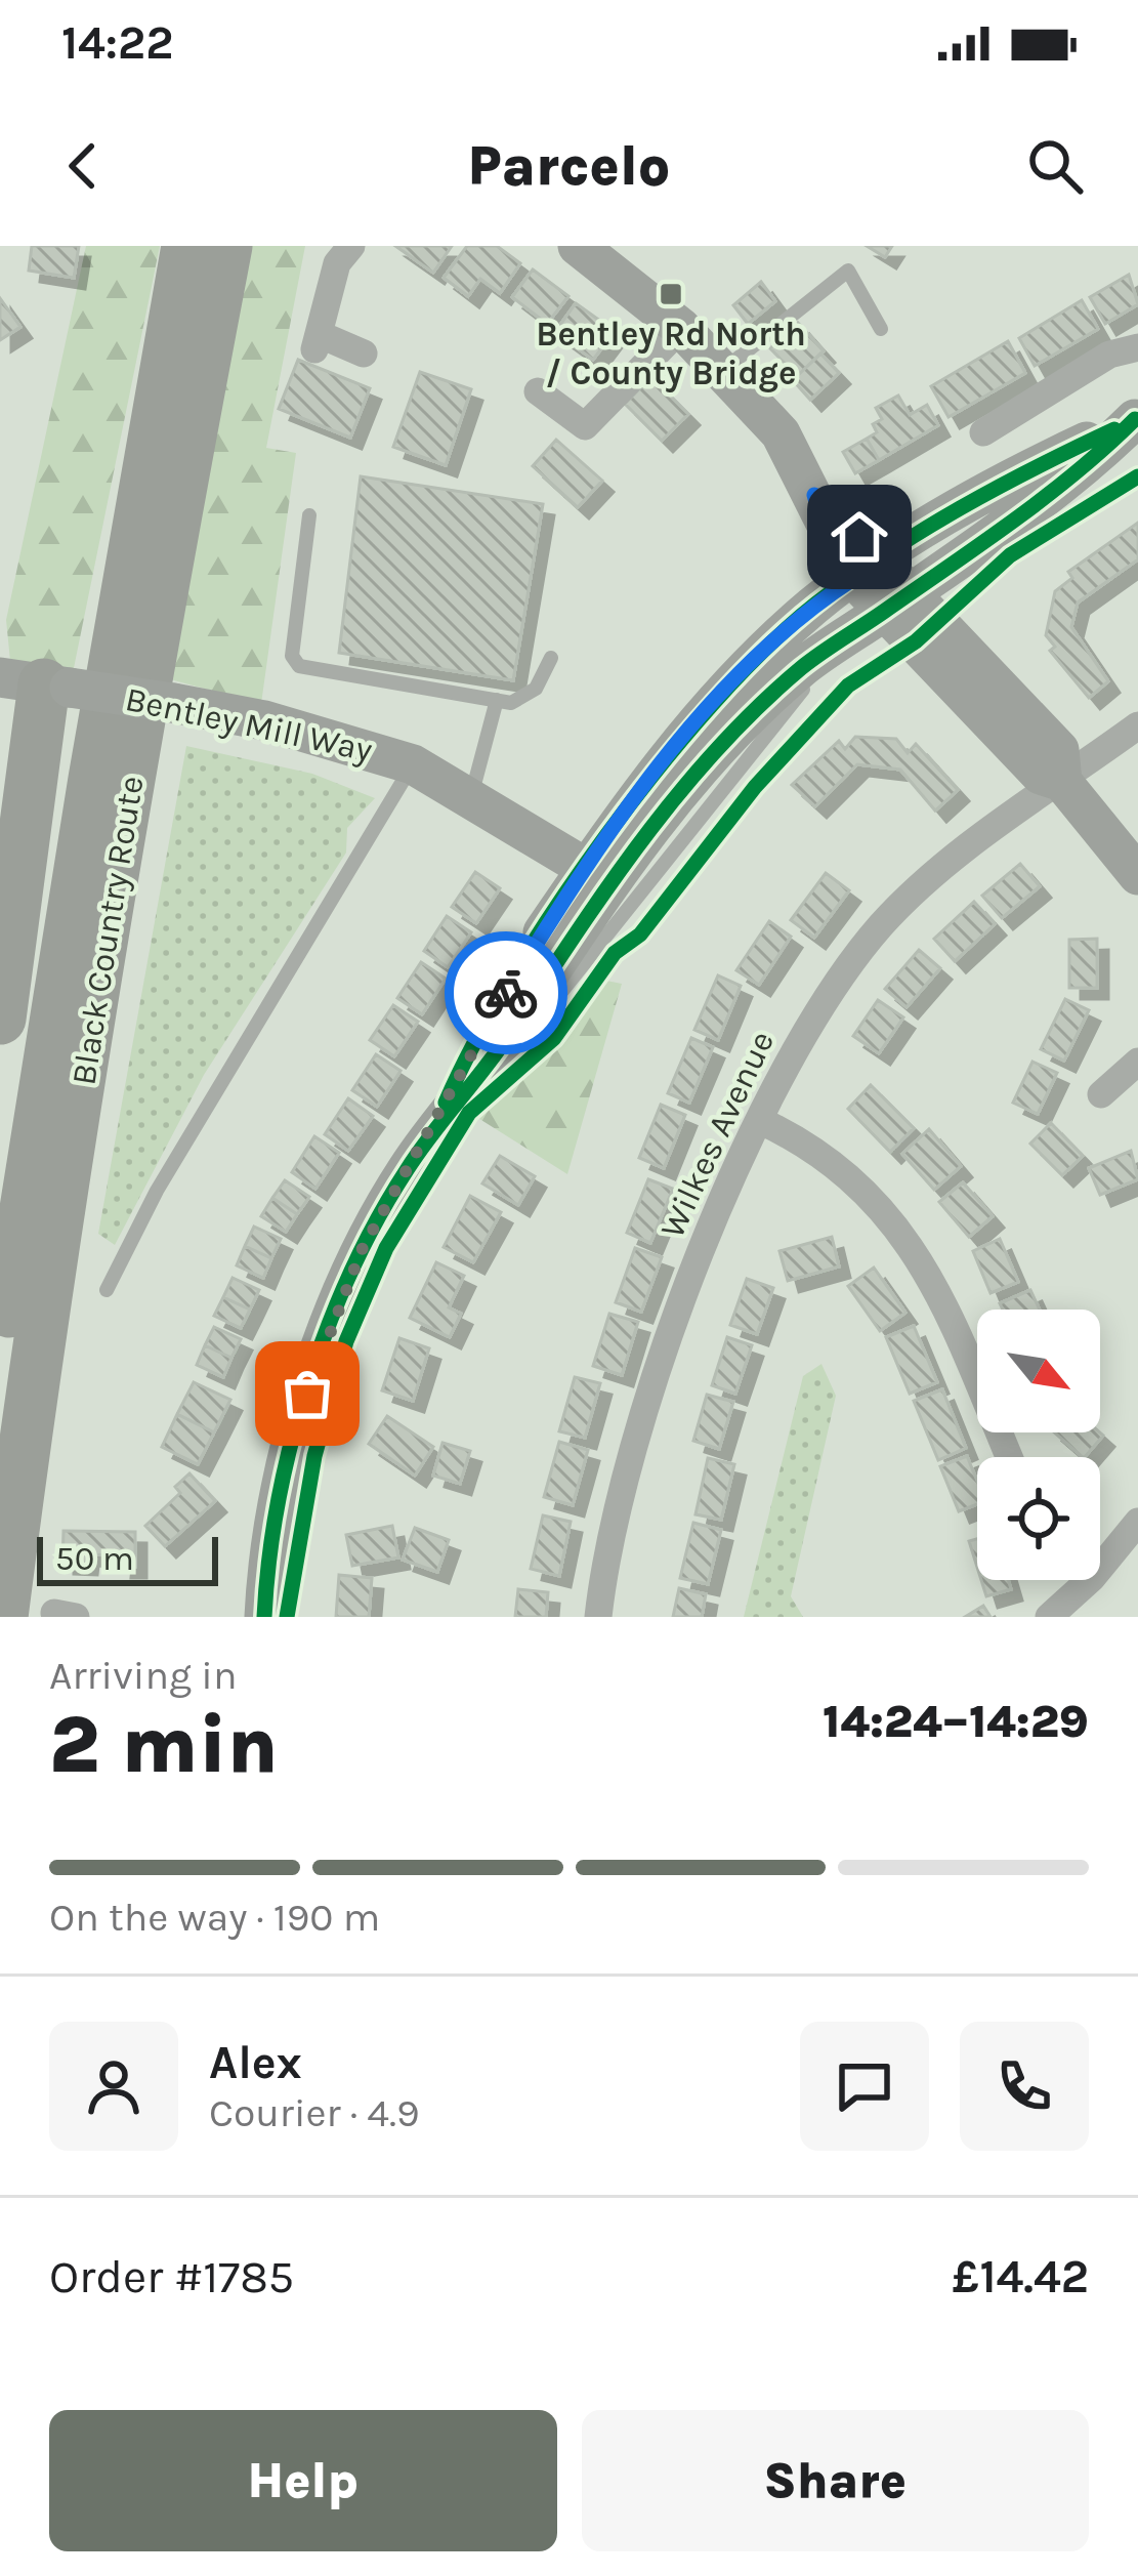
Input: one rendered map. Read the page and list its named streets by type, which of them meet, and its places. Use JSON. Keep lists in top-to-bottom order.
{
  "streets": {
    "highway": ["Black Country Route"],
    "main road": ["Bentley Mill Way"],
    "street": ["Wilkes Avenue"]
  },
  "places": {
    "transit": ["Bentley Rd North / County Bridge"]
  },
  "scale_bar": "50 m",
  "north": "bottom right",
  "page": {
    "status": "14:22",
    "header": "Parcelo",
    "scale": "50 m",
    "heading": ["2 min", "Arriving in", "14:24–14:29"],
    "panel": [
      "Alex",
      "Courier · 4.9",
      "Order #1785",
      "£14.42"
    ],
    "bar": "On the way · 190 m",
    "buttons": ["Help", "Share"]
  }
}
